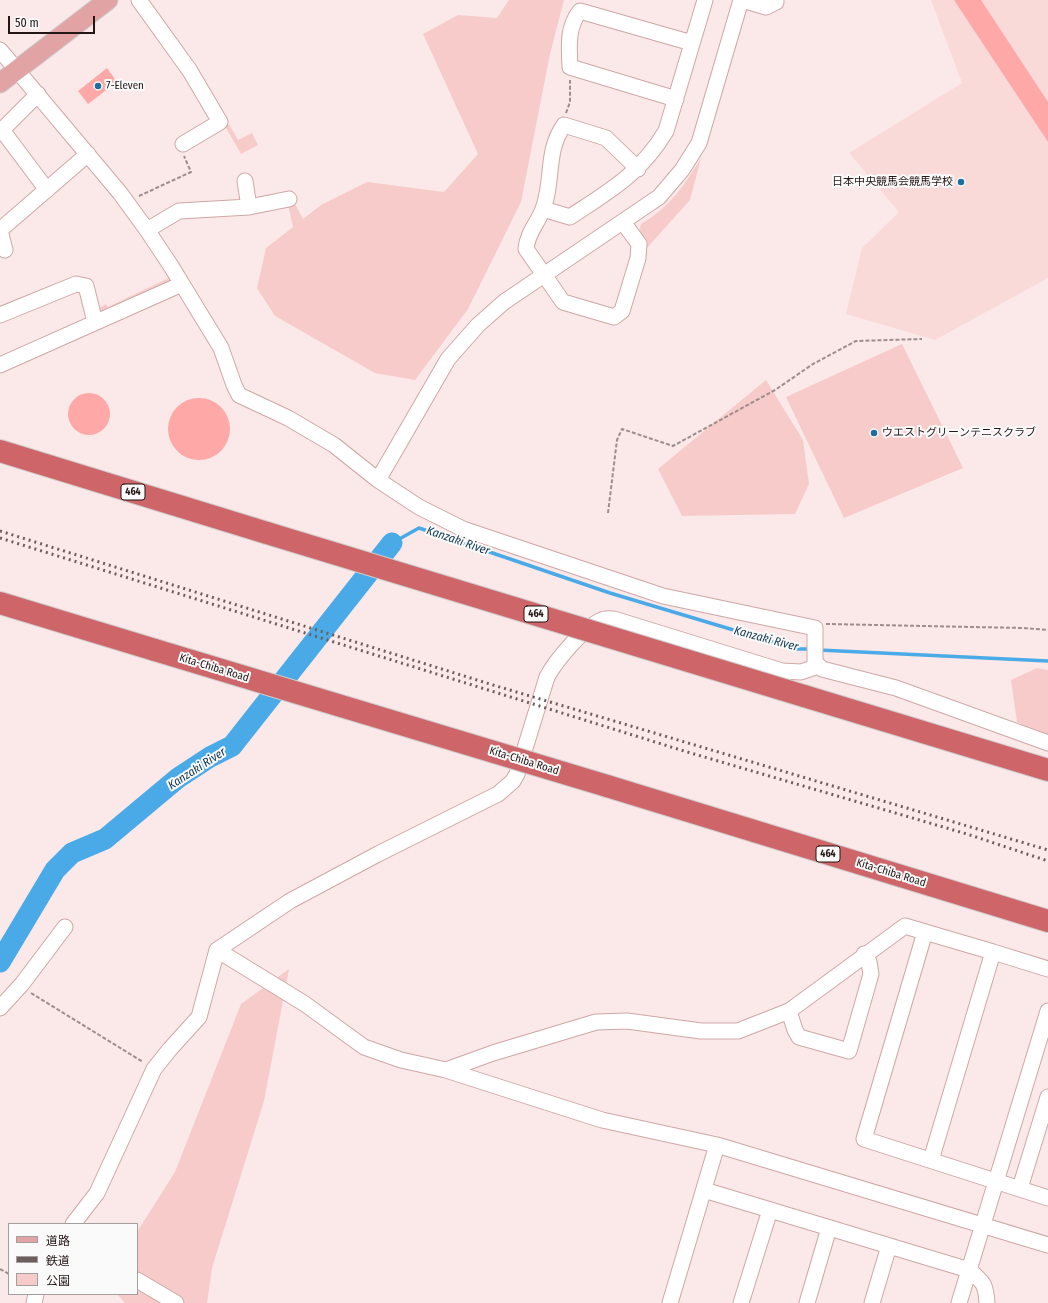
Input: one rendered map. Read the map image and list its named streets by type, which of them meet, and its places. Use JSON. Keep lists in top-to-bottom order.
{
  "streets": {
    "highway": ["464", "Kita-Chiba Road"]
  },
  "water": ["Kanzaki River"],
  "places": ["7-Eleven", "日本中央競馬会競馬学校", "ウエストグリーンテニスクラブ"],
  "legend": ["道路", "鉄道", "公園"],
  "scale_bar": "50 m"
}
